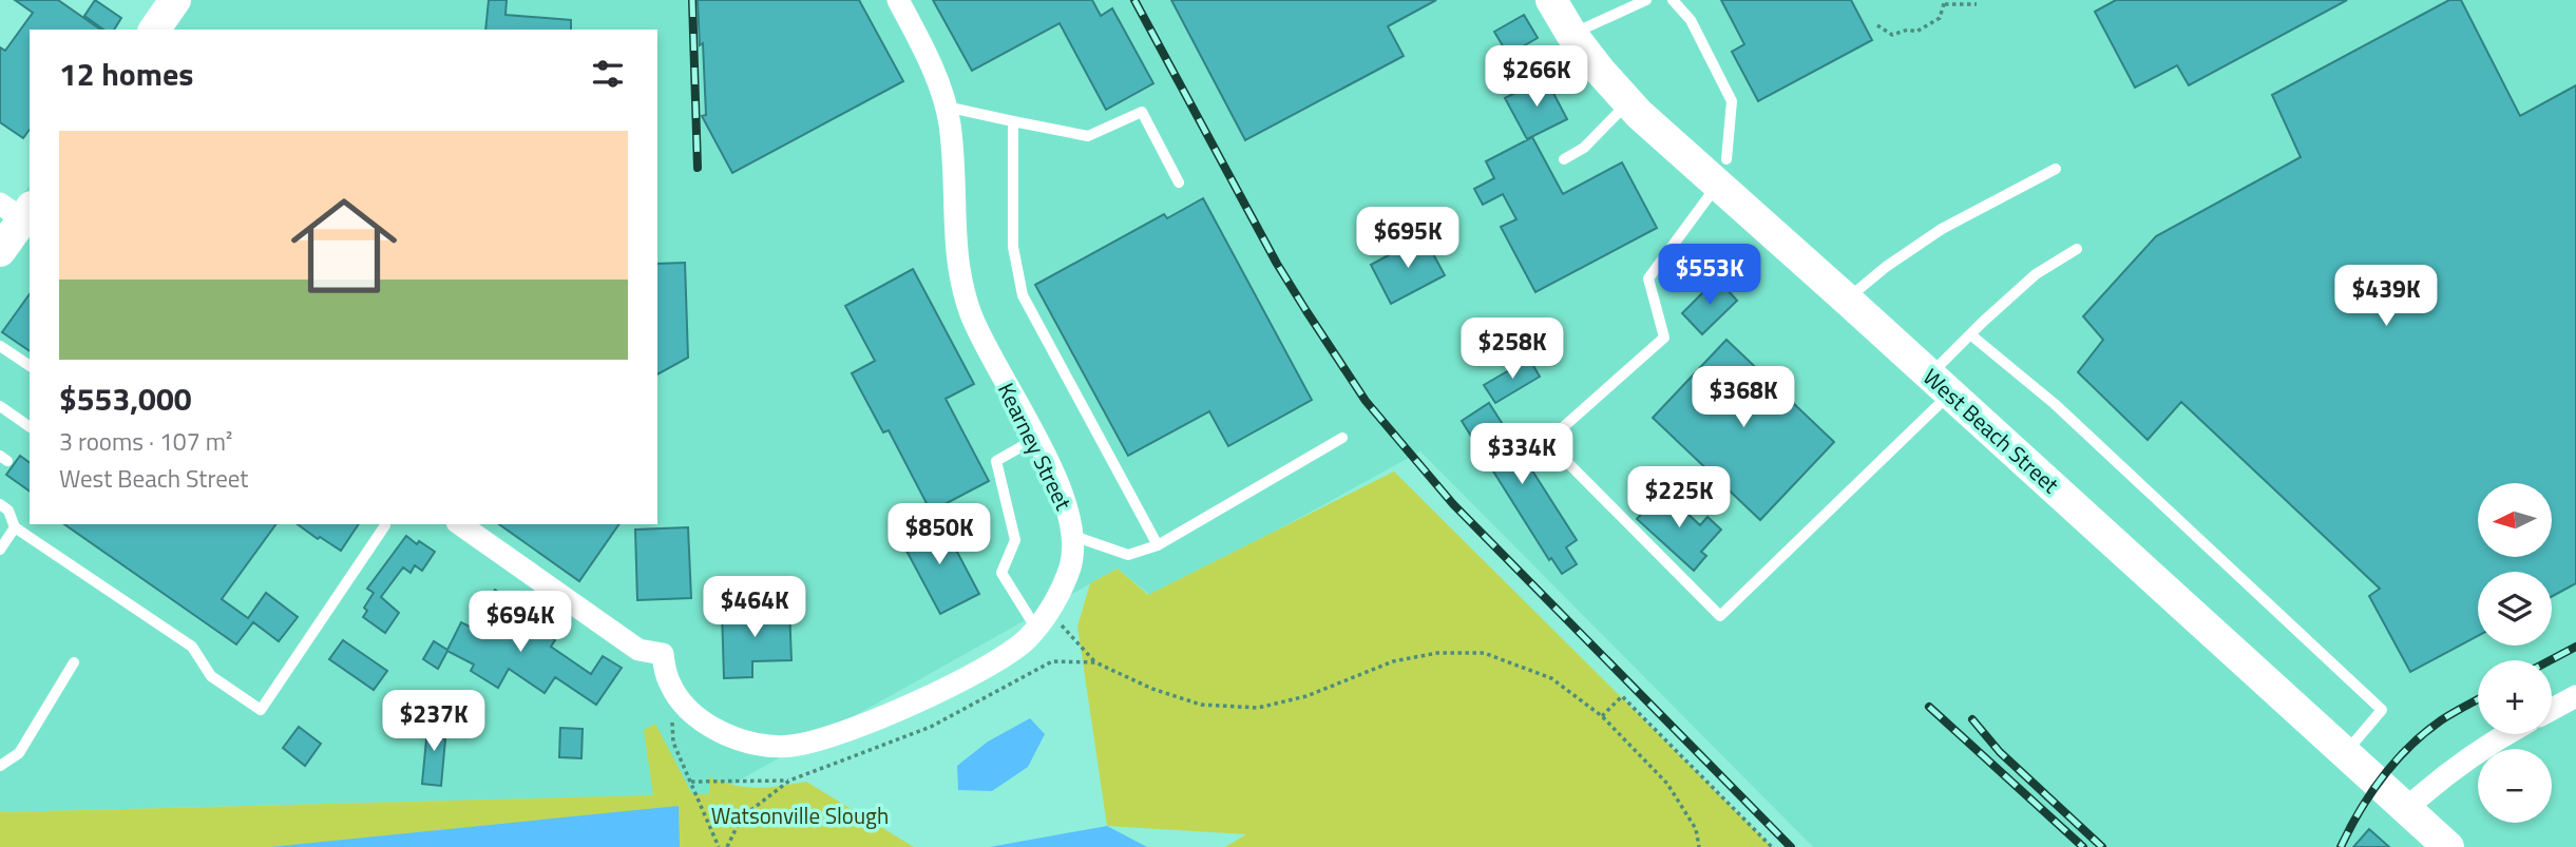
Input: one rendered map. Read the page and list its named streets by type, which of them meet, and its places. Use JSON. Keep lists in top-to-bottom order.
{
  "streets": {
    "main road": ["West Beach Street"],
    "street": ["Kearney Street"]
  },
  "parks": ["Watsonville Slough"],
  "north": "left",
  "page": {
    "heading": "12 homes",
    "price": [
      "$266K",
      "$695K",
      "$553K",
      "$439K",
      "$258K",
      "$368K",
      "$334K",
      "$225K",
      "$850K",
      "$464K",
      "$694K",
      "$237K"
    ],
    "list": [
      {
        "name": "$553,000",
        "note": "3 rooms · 107 m² · West Beach Street"
      }
    ],
    "map_buttons": ["+", "−"]
  }
}
